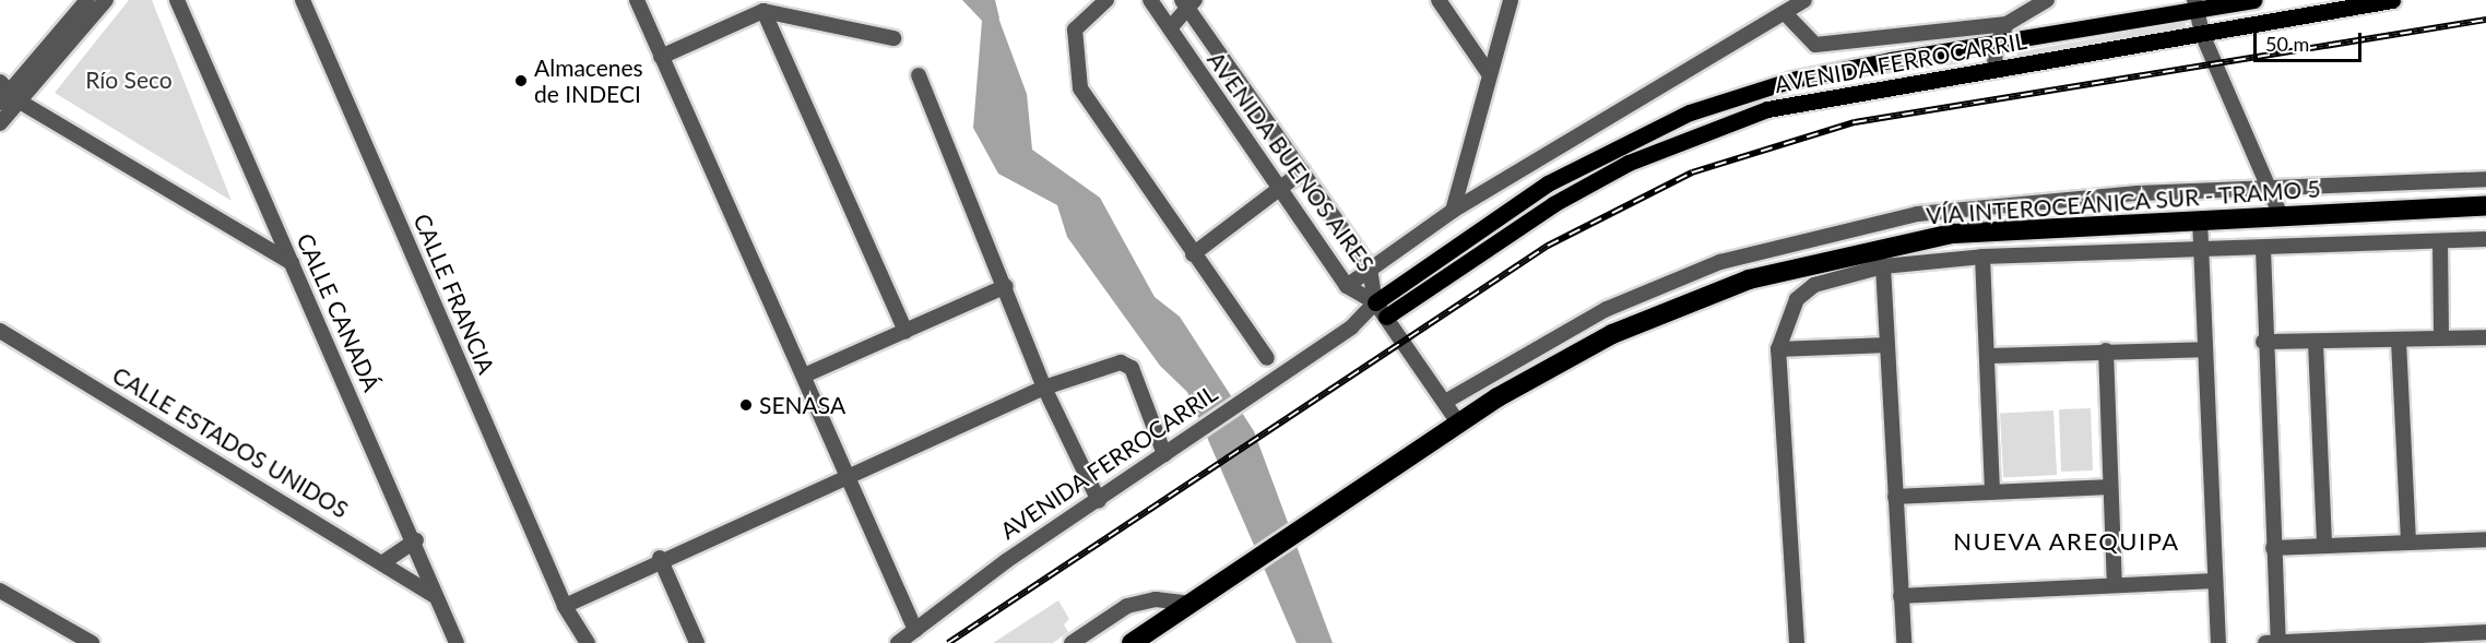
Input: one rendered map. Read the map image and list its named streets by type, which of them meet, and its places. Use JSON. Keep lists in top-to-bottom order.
{
  "streets": {
    "highway": ["VÍA INTEROCEÁNICA SUR - TRAMO 5"],
    "main road": ["AVENIDA FERROCARRIL"],
    "street": [
      "AVENIDA BUENOS AIRES",
      "CALLE FRANCIA",
      "CALLE CANADÁ",
      "CALLE ESTADOS UNIDOS"
    ]
  },
  "crossings": [
    ["AVENIDA FERROCARRIL", "AVENIDA BUENOS AIRES"],
    ["CALLE CANADÁ", "CALLE ESTADOS UNIDOS"]
  ],
  "districts": ["NUEVA AREQUIPA"],
  "parks": ["Río Seco"],
  "places": ["Almacenes de INDECI", "SENASA"],
  "scale_bar": "50 m"
}
